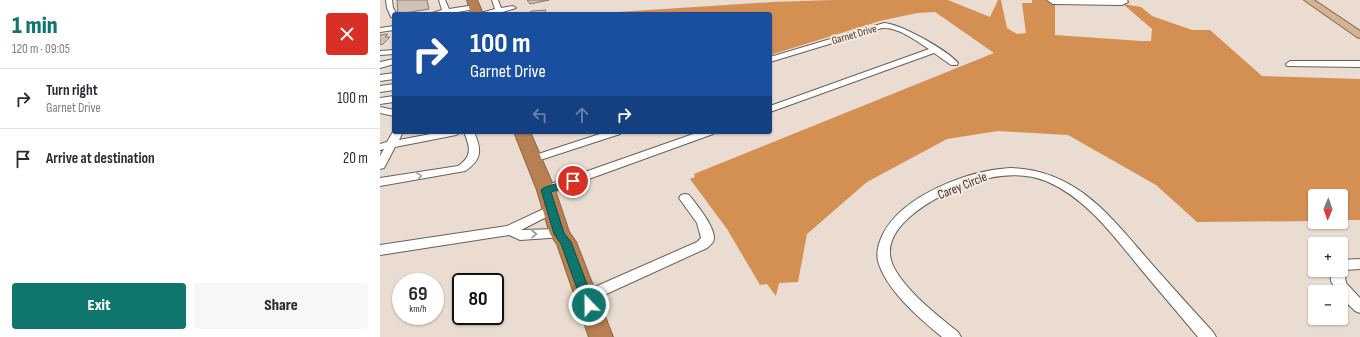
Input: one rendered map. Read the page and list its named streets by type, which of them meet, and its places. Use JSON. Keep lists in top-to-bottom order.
{
  "streets": {
    "street": ["Garnet Drive", "Carey Circle"]
  },
  "north": "bottom",
  "page": {
    "heading": ["1 min", "120 m · 09:05"],
    "turn": ["100 m", "Garnet Drive"],
    "list": [
      {
        "name": "Turn right",
        "note": "Garnet Drive",
        "value": "100 m"
      },
      {
        "name": "Arrive at destination",
        "value": "20 m"
      }
    ],
    "map_buttons": ["+", "−"],
    "speed": "69 km/h",
    "limit": "80",
    "buttons": ["Exit", "Share"]
  }
}
